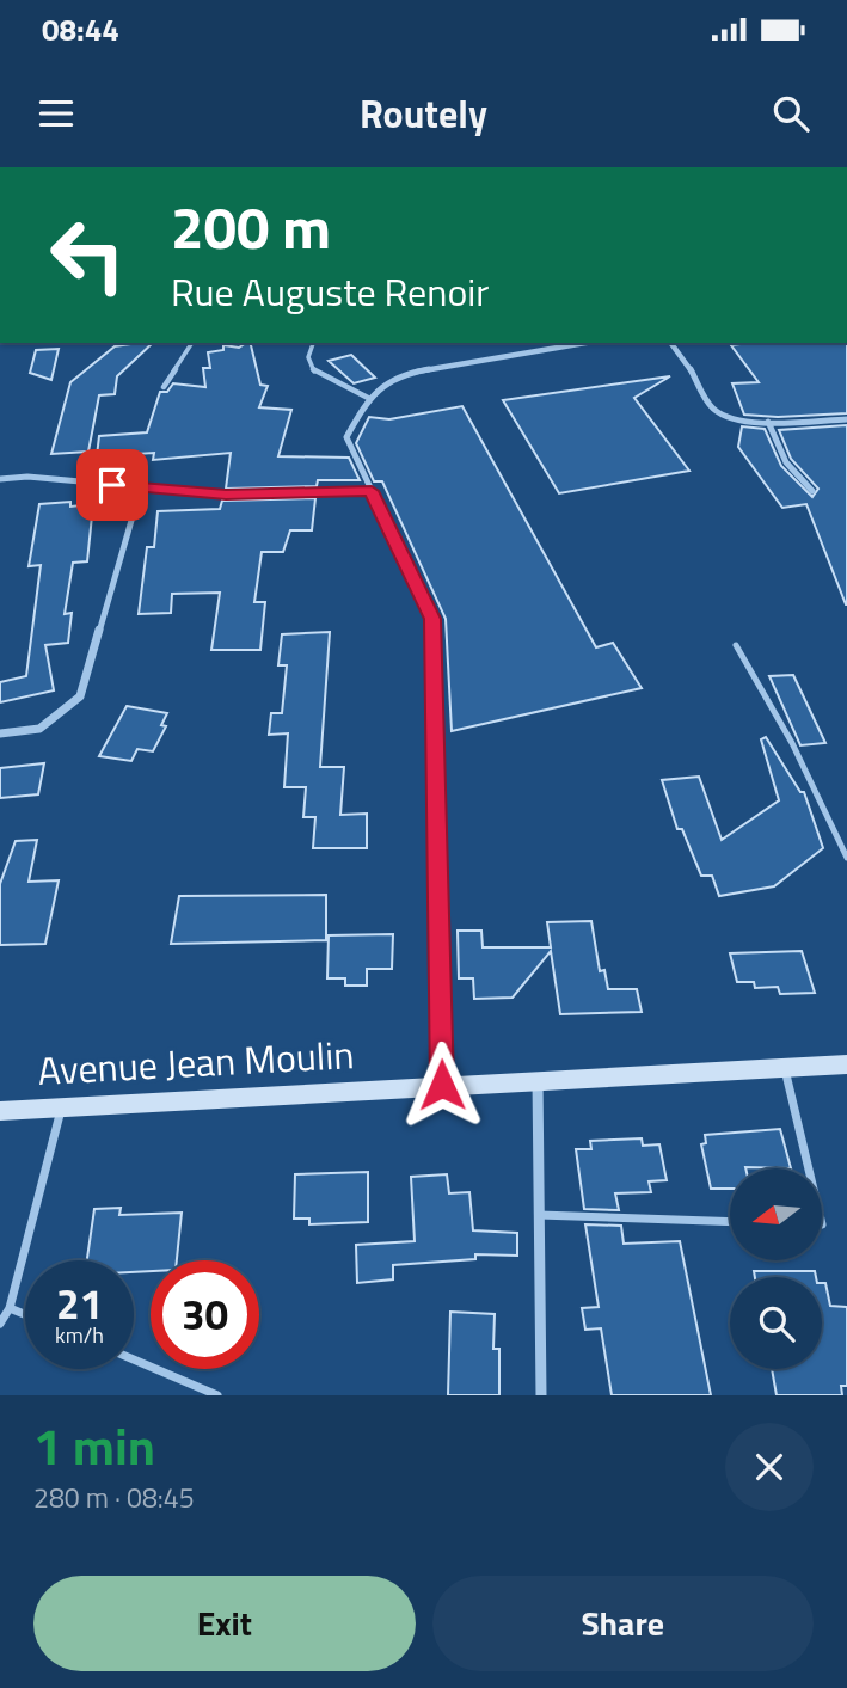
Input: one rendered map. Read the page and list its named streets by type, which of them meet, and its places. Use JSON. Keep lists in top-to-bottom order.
{
  "streets": {
    "main road": ["Avenue Jean Moulin"]
  },
  "north": "left",
  "page": {
    "status": "08:44",
    "header": "Routely",
    "turn": ["200 m", "Rue Auguste Renoir"],
    "speed": "21 km/h",
    "limit": "30",
    "heading": ["1 min", "280 m · 08:45"],
    "buttons": ["Exit", "Share"]
  }
}
